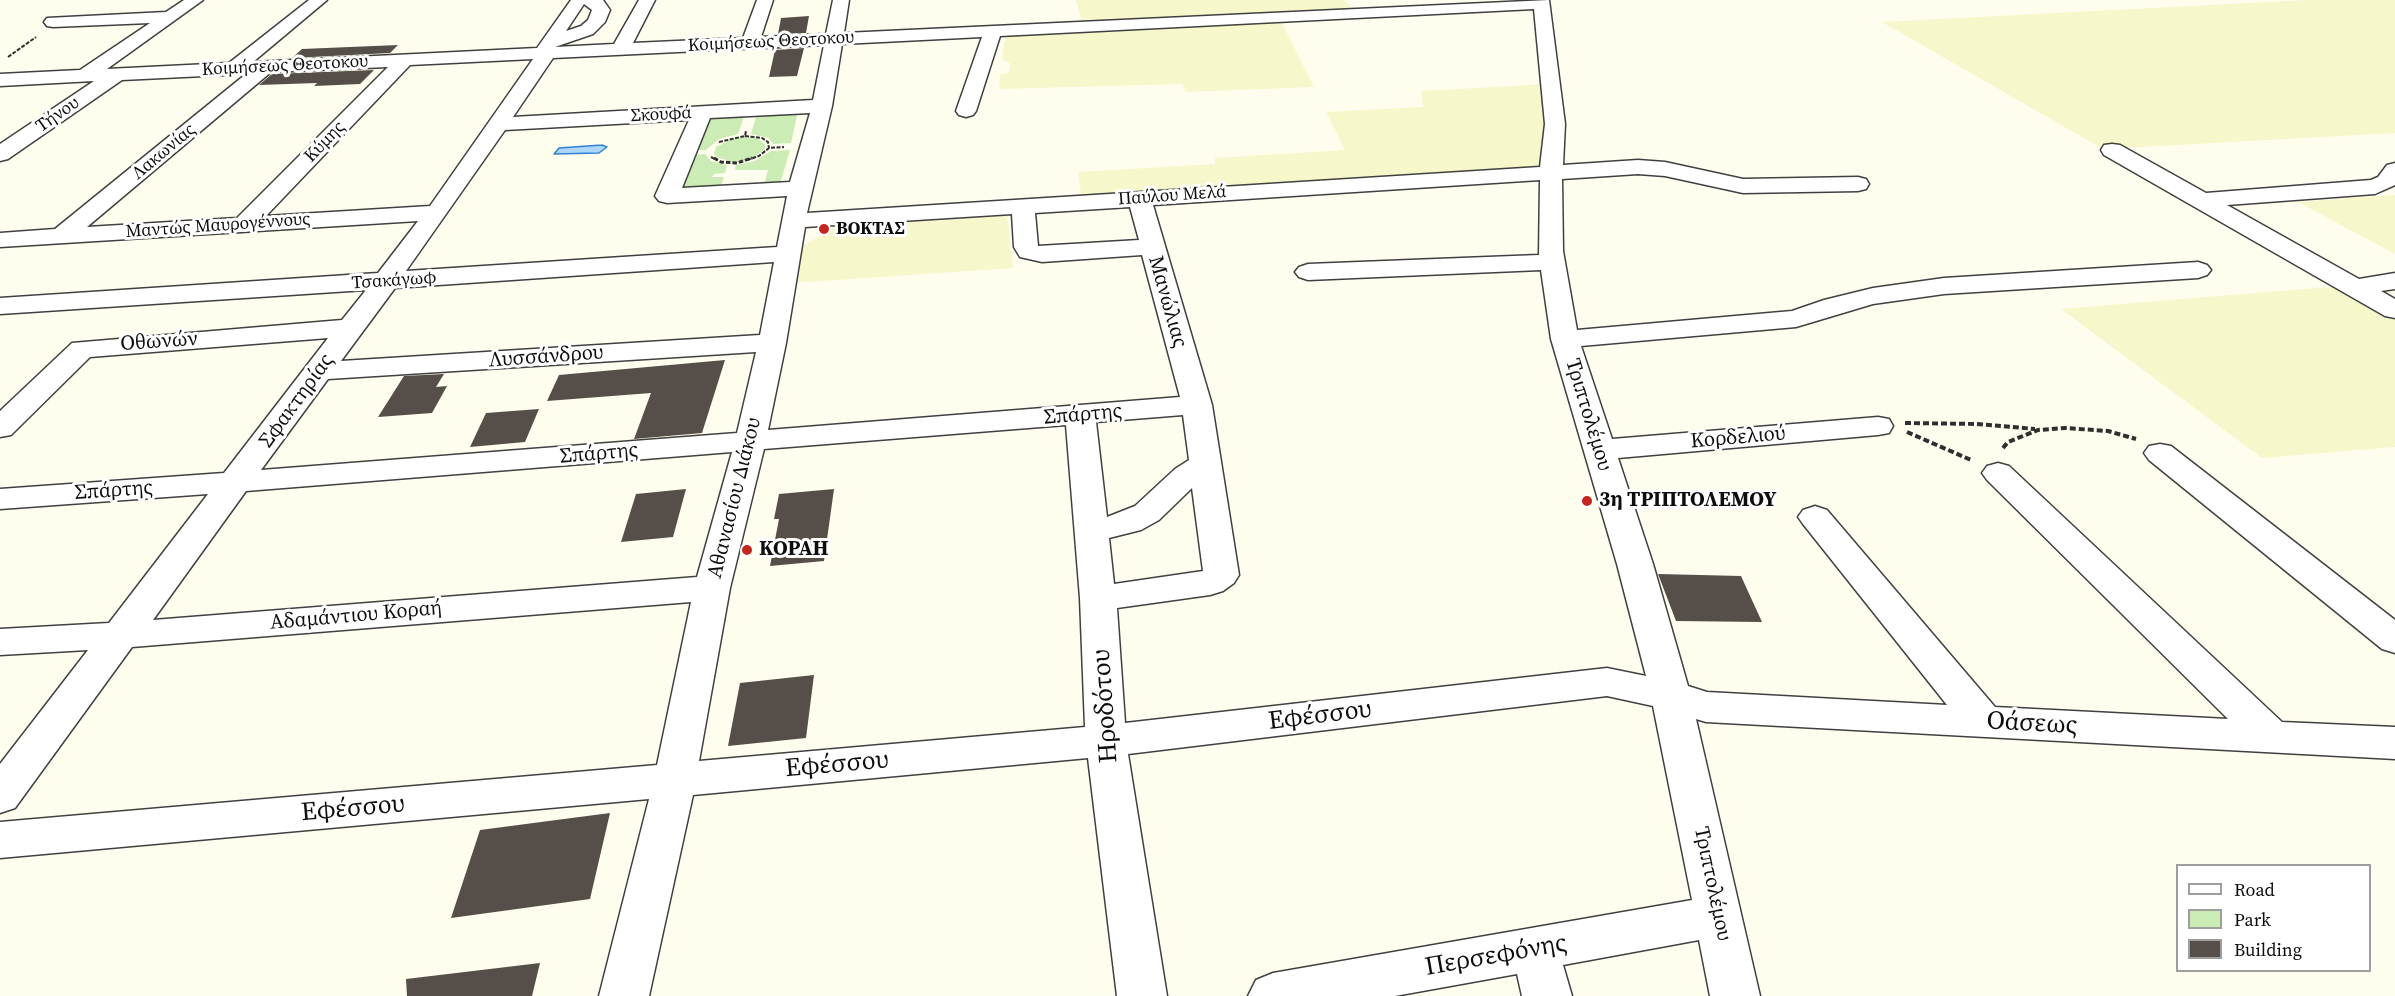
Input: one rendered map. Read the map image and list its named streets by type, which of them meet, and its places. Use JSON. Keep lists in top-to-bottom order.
{
  "streets": {
    "street": [
      "Κοιμήσεως Θεοτοκου",
      "Τήνου",
      "Σκουφά",
      "Κύμης",
      "Λακωνίας",
      "Παύλου Μελά",
      "Μαντώς Μαυρογέννους",
      "Τσακάγωφ",
      "Μανώλιας",
      "Οθωνών",
      "Λυσσάνδρου",
      "Σφακτηρίας",
      "Σπάρτης",
      "Τριπτολέμου",
      "Κορδελιού",
      "Αθανασίου Διάκου",
      "Αδαμάντιου Κοραή",
      "Ηροδότου",
      "Εφέσσου",
      "Οάσεως",
      "Περσεφόνης"
    ]
  },
  "crossings": [
    ["Κοιμήσεως Θεοτοκου", "Τήνου"],
    ["Κοιμήσεως Θεοτοκου", "Κύμης"],
    ["Κοιμήσεως Θεοτοκου", "Λακωνίας"],
    ["Κοιμήσεως Θεοτοκου", "Σφακτηρίας"],
    ["Κοιμήσεως Θεοτοκου", "Τριπτολέμου"],
    ["Κοιμήσεως Θεοτοκου", "Αθανασίου Διάκου"],
    ["Σκουφά", "Σφακτηρίας"],
    ["Σκουφά", "Αθανασίου Διάκου"],
    ["Κύμης", "Μαντώς Μαυρογέννους"],
    ["Λακωνίας", "Μαντώς Μαυρογέννους"],
    ["Παύλου Μελά", "Μανώλιας"],
    ["Παύλου Μελά", "Τριπτολέμου"],
    ["Παύλου Μελά", "Αθανασίου Διάκου"],
    ["Μαντώς Μαυρογέννους", "Σφακτηρίας"],
    ["Τσακάγωφ", "Σφακτηρίας"],
    ["Τσακάγωφ", "Αθανασίου Διάκου"],
    ["Μανώλιας", "Σπάρτης"],
    ["Μανώλιας", "Ηροδότου"],
    ["Οθωνών", "Σφακτηρίας"],
    ["Λυσσάνδρου", "Σφακτηρίας"],
    ["Λυσσάνδρου", "Αθανασίου Διάκου"],
    ["Σφακτηρίας", "Σπάρτης"],
    ["Σφακτηρίας", "Αδαμάντιου Κοραή"],
    ["Σπάρτης", "Αθανασίου Διάκου"],
    ["Σπάρτης", "Ηροδότου"],
    ["Τριπτολέμου", "Κορδελιού"],
    ["Τριπτολέμου", "Εφέσσου"],
    ["Τριπτολέμου", "Οάσεως"],
    ["Τριπτολέμου", "Περσεφόνης"],
    ["Αθανασίου Διάκου", "Αδαμάντιου Κοραή"],
    ["Αθανασίου Διάκου", "Εφέσσου"],
    ["Ηροδότου", "Εφέσσου"],
    ["Εφέσσου", "Οάσεως"]
  ],
  "places": ["ΒΟΚΤΑΣ", "3η ΤΡΙΠΤΟΛΕΜΟΥ", "ΚΟΡΑΗ"],
  "legend": ["Road", "Park", "Building"]
}
